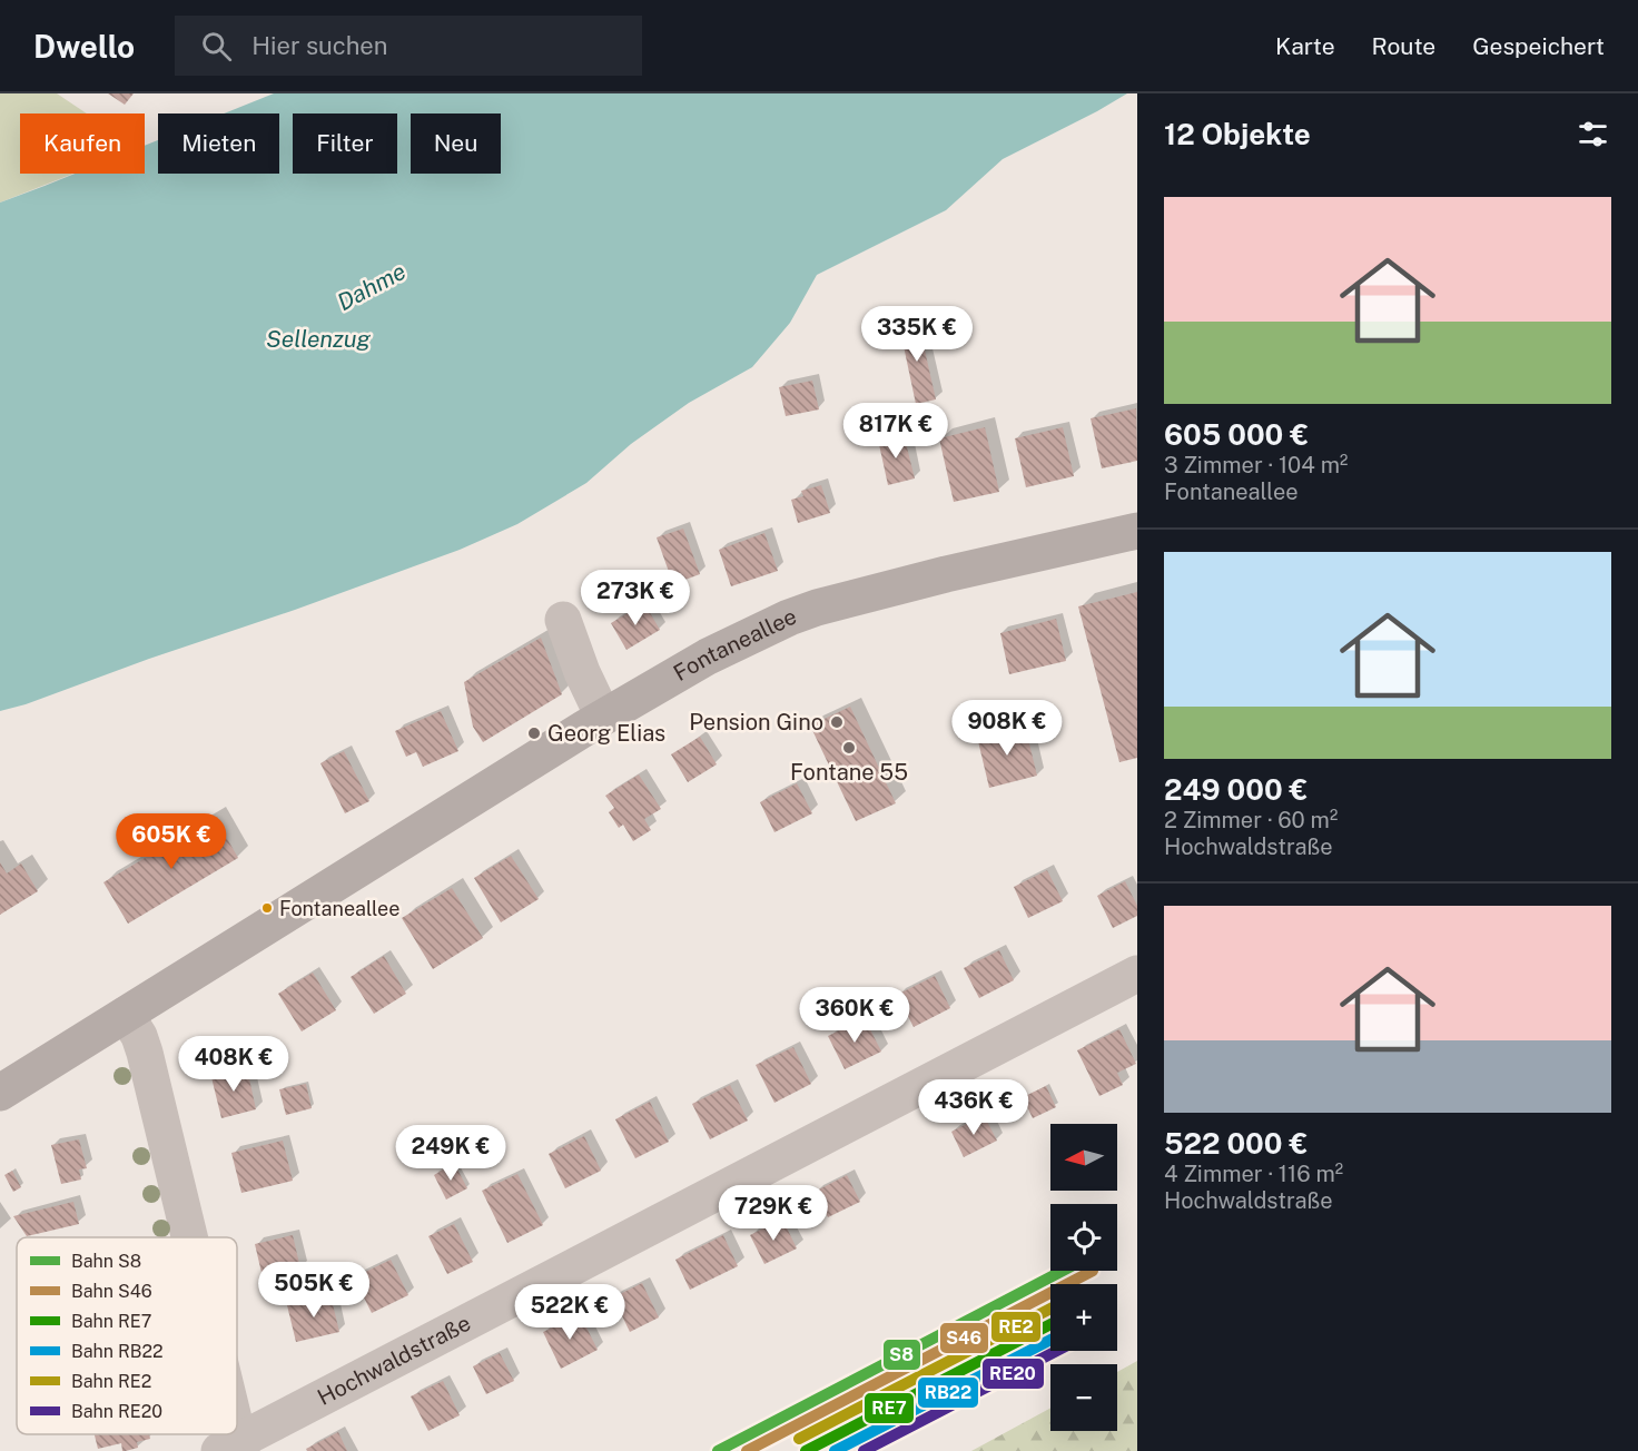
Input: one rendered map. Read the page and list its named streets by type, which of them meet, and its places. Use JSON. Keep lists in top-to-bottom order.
{
  "streets": {
    "main road": ["Fontaneallee"],
    "street": ["Hochwaldstraße"]
  },
  "water": ["Dahme", "Sellenzug"],
  "places": [
    "Pension Gino",
    "Georg Elias",
    "Fontane 55",
    "Fontaneallee"
  ],
  "lines": [
    "rail line S8",
    "rail line S46",
    "rail line RE2",
    "rail line RE7",
    "rail line RB22",
    "rail line RE20"
  ],
  "legend": [
    "Bahn S8",
    "Bahn S46",
    "Bahn RE7",
    "Bahn RB22",
    "Bahn RE2",
    "Bahn RE20"
  ],
  "north": "left",
  "page": {
    "header": "Dwello",
    "search": "Hier suchen",
    "nav": ["Karte", "Route", "Gespeichert"],
    "heading": "12 Objekte",
    "chip": [
      "Kaufen",
      "Mieten",
      "Filter",
      "Neu"
    ],
    "list": [
      {
        "name": "605 000 €",
        "note": "3 Zimmer · 104 m² · Fontaneallee"
      },
      {
        "name": "249 000 €",
        "note": "2 Zimmer · 60 m² · Hochwaldstraße"
      },
      {
        "name": "522 000 €",
        "note": "4 Zimmer · 116 m² · Hochwaldstraße"
      }
    ],
    "price": [
      "335K €",
      "817K €",
      "273K €",
      "908K €",
      "605K €",
      "360K €",
      "408K €",
      "436K €",
      "249K €",
      "729K €",
      "505K €",
      "522K €"
    ],
    "map_buttons": ["+", "−"]
  }
}
